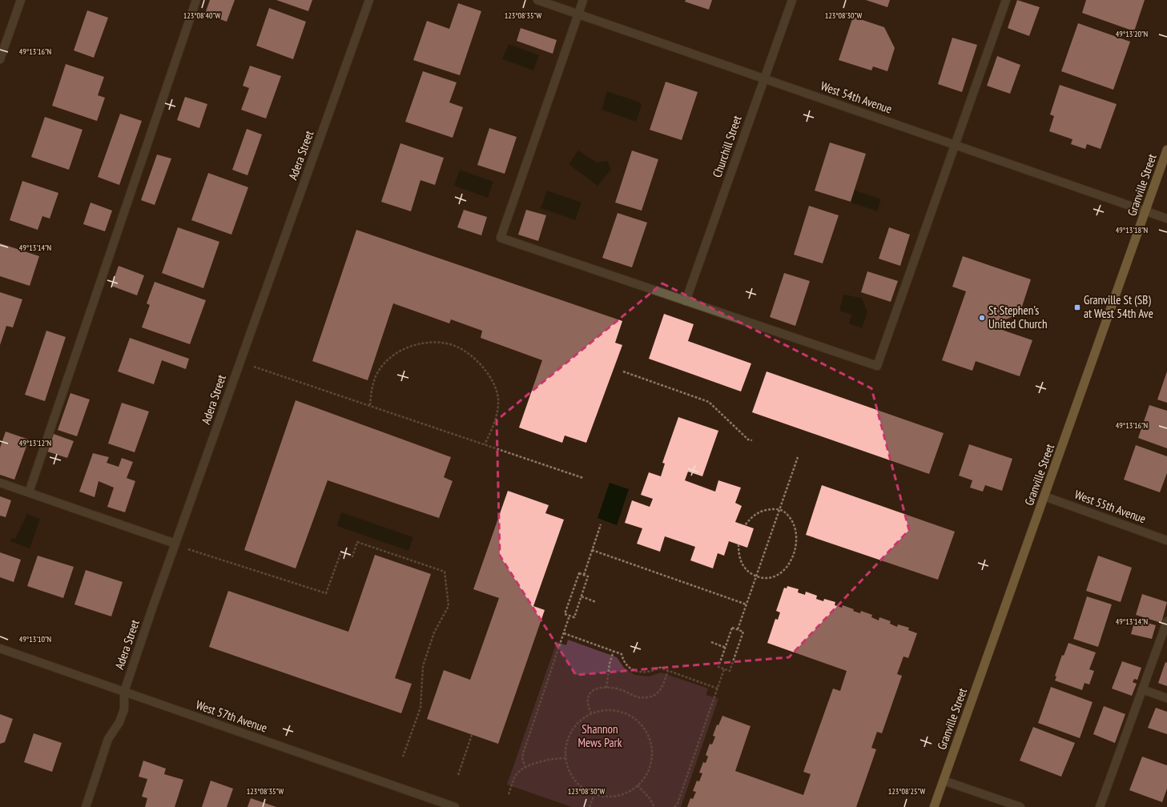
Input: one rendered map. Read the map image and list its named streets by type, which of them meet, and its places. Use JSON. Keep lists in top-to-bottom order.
{
  "streets": {
    "highway": ["Granville Street"],
    "street": [
      "West 54th Avenue",
      "Churchill Street",
      "Adera Street",
      "West 55th Avenue",
      "West 57th Avenue"
    ]
  },
  "crossings": [
    ["West 54th Avenue", "Churchill Street"],
    ["West 54th Avenue", "Granville Street"],
    ["Adera Street", "West 57th Avenue"],
    ["Granville Street", "West 55th Avenue"]
  ],
  "parks": ["Shannon Mews Park"],
  "places": {
    "transit": ["Granville St (SB) at West 54th Ave"],
    "other": ["St Stephen's United Church"]
  },
  "coordinates": [
    "123°08'40\"W",
    "123°08'35\"W",
    "123°08'30\"W",
    "49°13'20\"N",
    "49°13'16\"N",
    "49°13'18\"N",
    "49°13'14\"N",
    "49°13'12\"N",
    "49°13'10\"N",
    "123°08'25\"W"
  ]
}
